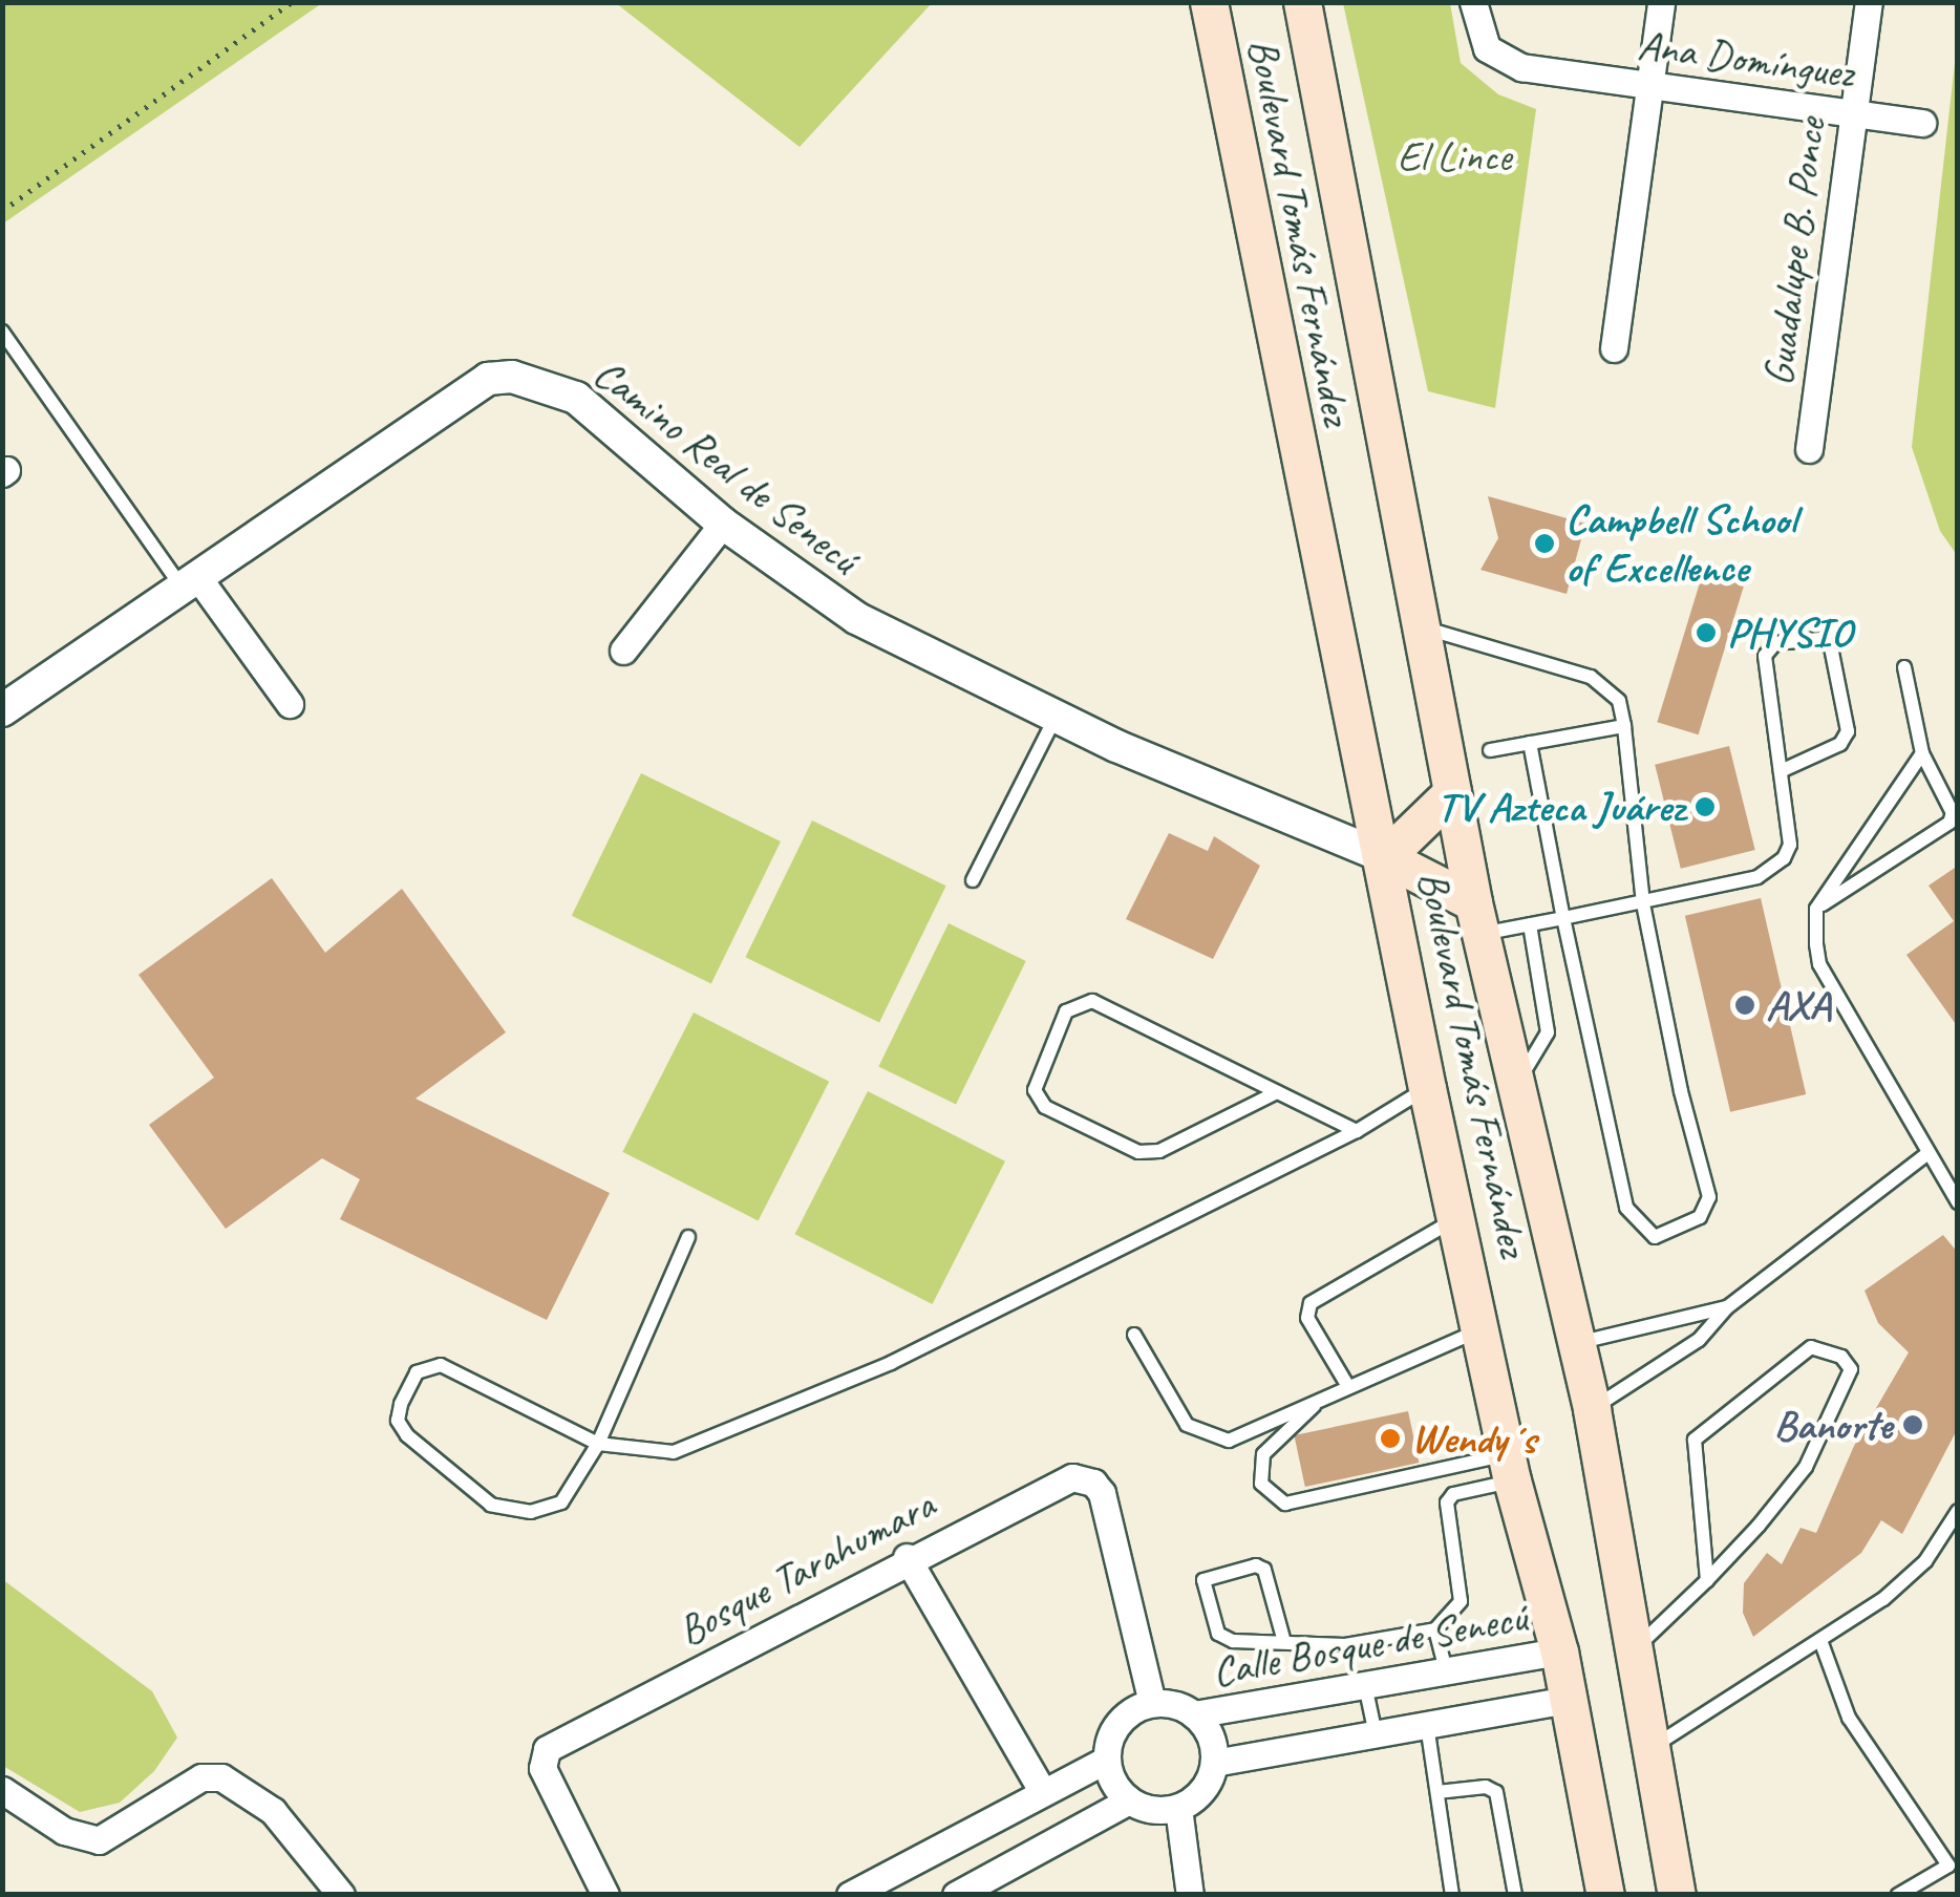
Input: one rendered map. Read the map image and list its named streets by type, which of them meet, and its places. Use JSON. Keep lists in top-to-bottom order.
{
  "streets": {
    "main road": ["Boulevard Tomás Fernández"],
    "street": [
      "Ana Domínguez",
      "Guadalupe B. Ponce",
      "Camino Real de Senecú",
      "Bosque Tarahumara",
      "Calle Bosque de Senecú"
    ]
  },
  "crossings": [
    ["Ana Domínguez", "Guadalupe B. Ponce"],
    ["Boulevard Tomás Fernández", "Camino Real de Senecú"],
    ["Boulevard Tomás Fernández", "Calle Bosque de Senecú"],
    ["Bosque Tarahumara", "Calle Bosque de Senecú"]
  ],
  "parks": ["El Lince"],
  "places": [
    "Campbell School of Excellence",
    "PHYSIO",
    "TV Azteca Juárez",
    "AXA",
    "Banorte",
    "Wendy´s"
  ]
}
